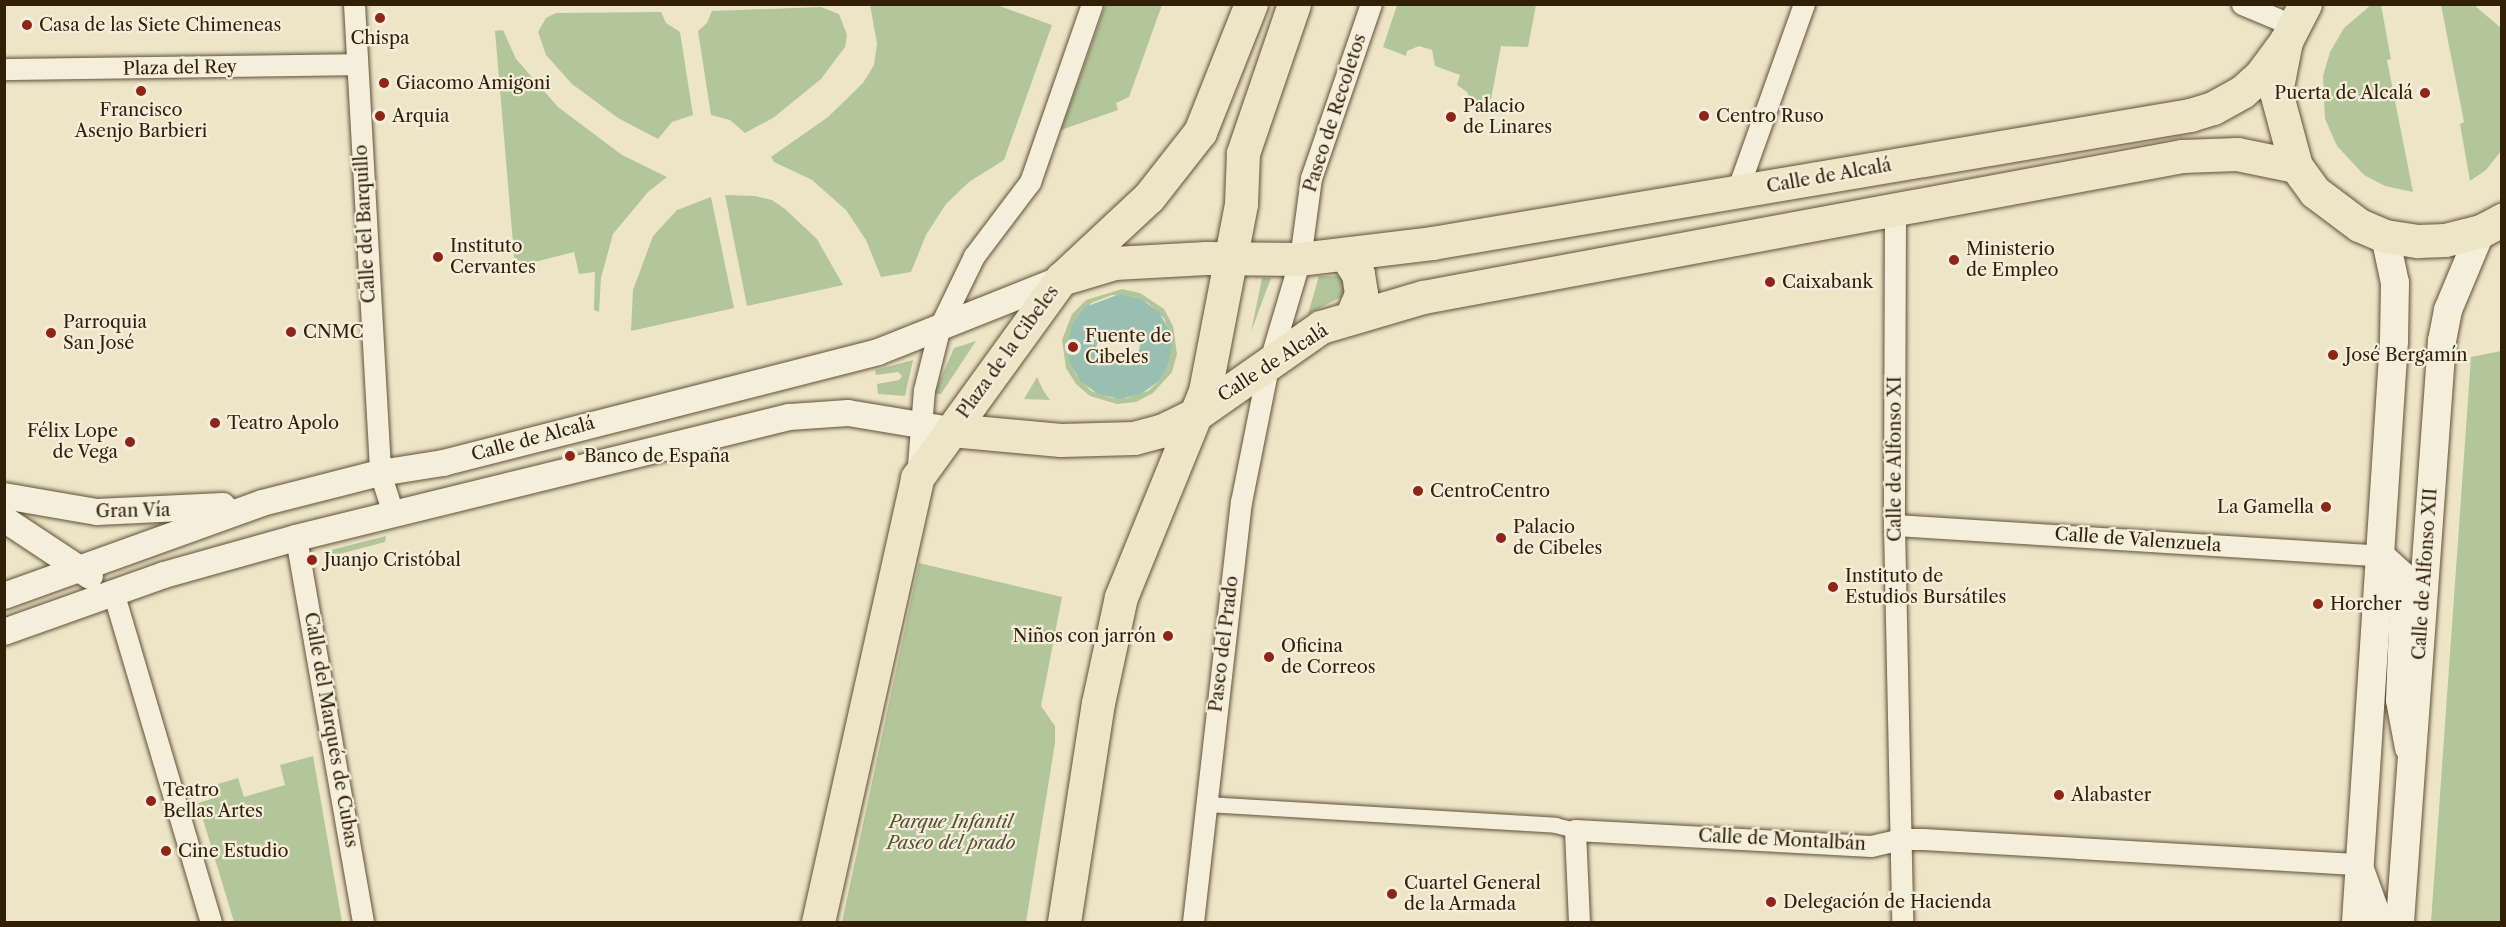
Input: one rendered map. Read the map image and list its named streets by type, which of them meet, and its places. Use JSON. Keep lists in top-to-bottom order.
{
  "streets": {
    "main road": ["Calle de Alcalá", "Plaza de la Cibeles", "Calle de Alfonso XII"],
    "street": [
      "Plaza del Rey",
      "Paseo de Recoletos",
      "Calle del Barquillo",
      "Calle de Alfonso XI",
      "Gran Vía",
      "Calle de Valenzuela",
      "Paseo del Prado",
      "Calle del Marqués de Cubas",
      "Calle de Montalbán"
    ]
  },
  "crossings": [
    ["Plaza del Rey", "Calle del Barquillo"],
    ["Paseo de Recoletos", "Calle de Alcalá"],
    ["Paseo de Recoletos", "Paseo del Prado"],
    ["Calle de Alcalá", "Calle del Barquillo"],
    ["Calle de Alcalá", "Plaza de la Cibeles"],
    ["Calle de Alcalá", "Calle de Alfonso XI"],
    ["Calle de Alcalá", "Gran Vía"],
    ["Calle de Alcalá", "Paseo del Prado"],
    ["Calle de Alcalá", "Calle del Marqués de Cubas"],
    ["Calle de Alfonso XI", "Calle de Valenzuela"],
    ["Calle de Alfonso XI", "Calle de Montalbán"],
    ["Paseo del Prado", "Calle de Montalbán"]
  ],
  "parks": ["Parque Infantil Paseo del prado"],
  "places": [
    "Chispa",
    "Casa de las Siete Chimeneas",
    "Giacomo Amigoni",
    "Francisco Asenjo Barbieri",
    "Puerta de Alcalá",
    "Arquia",
    "Centro Ruso",
    "Palacio de Linares",
    "Instituto Cervantes",
    "Ministerio de Empleo",
    "Caixabank",
    "CNMC",
    "Parroquia San José",
    "Fuente de Cibeles",
    "José Bergamín",
    "Teatro Apolo",
    "Félix Lope de Vega",
    "Banco de España",
    "CentroCentro",
    "La Gamella",
    "Palacio de Cibeles",
    "Juanjo Cristóbal",
    "Instituto de Estudios Bursátiles",
    "Horcher",
    "Niños con jarrón",
    "Oficina de Correos",
    "Alabaster",
    "Teatro Bellas Artes",
    "Cine Estudio",
    "Cuartel General de la Armada",
    "Delegación de Hacienda"
  ]
}
